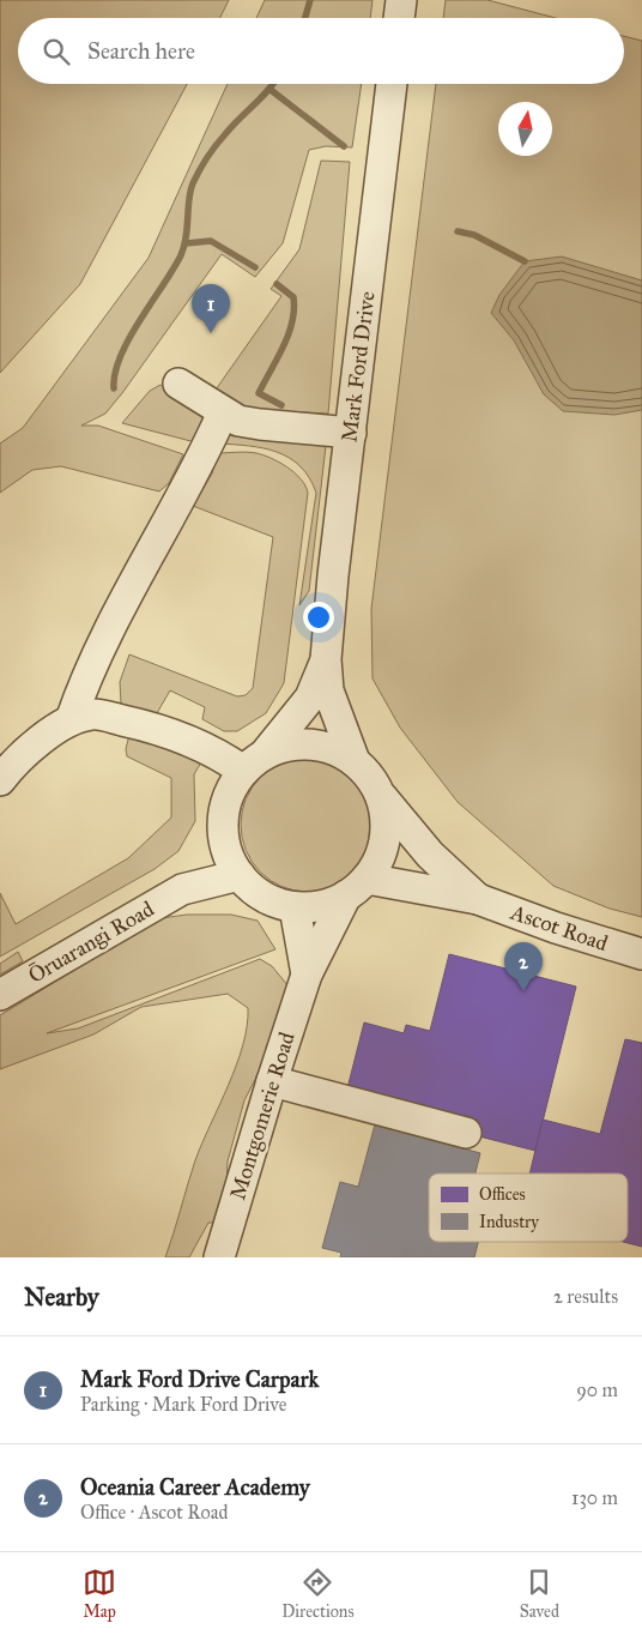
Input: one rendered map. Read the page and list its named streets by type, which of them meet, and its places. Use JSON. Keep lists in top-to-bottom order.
{
  "streets": {
    "street": [
      "Mark Ford Drive",
      "Ascot Road",
      "Ōruarangi Road",
      "Montgomerie Road"
    ]
  },
  "crossings": [
    ["Mark Ford Drive", "Ascot Road"],
    ["Mark Ford Drive", "Ōruarangi Road"],
    ["Mark Ford Drive", "Montgomerie Road"],
    ["Ascot Road", "Ōruarangi Road"],
    ["Ascot Road", "Montgomerie Road"],
    ["Ōruarangi Road", "Montgomerie Road"]
  ],
  "legend": ["Offices", "Industry"],
  "north": "top",
  "page": {
    "search": "Search here",
    "pins": ["1", "2"],
    "heading": ["Nearby", "2 results"],
    "list": [
      {
        "mark": "1",
        "name": "Mark Ford Drive Carpark",
        "note": "Parking · Mark Ford Drive",
        "value": "90 m"
      },
      {
        "mark": "2",
        "name": "Oceania Career Academy",
        "note": "Office · Ascot Road",
        "value": "130 m"
      }
    ],
    "nav": ["Map", "Directions", "Saved"]
  }
}
